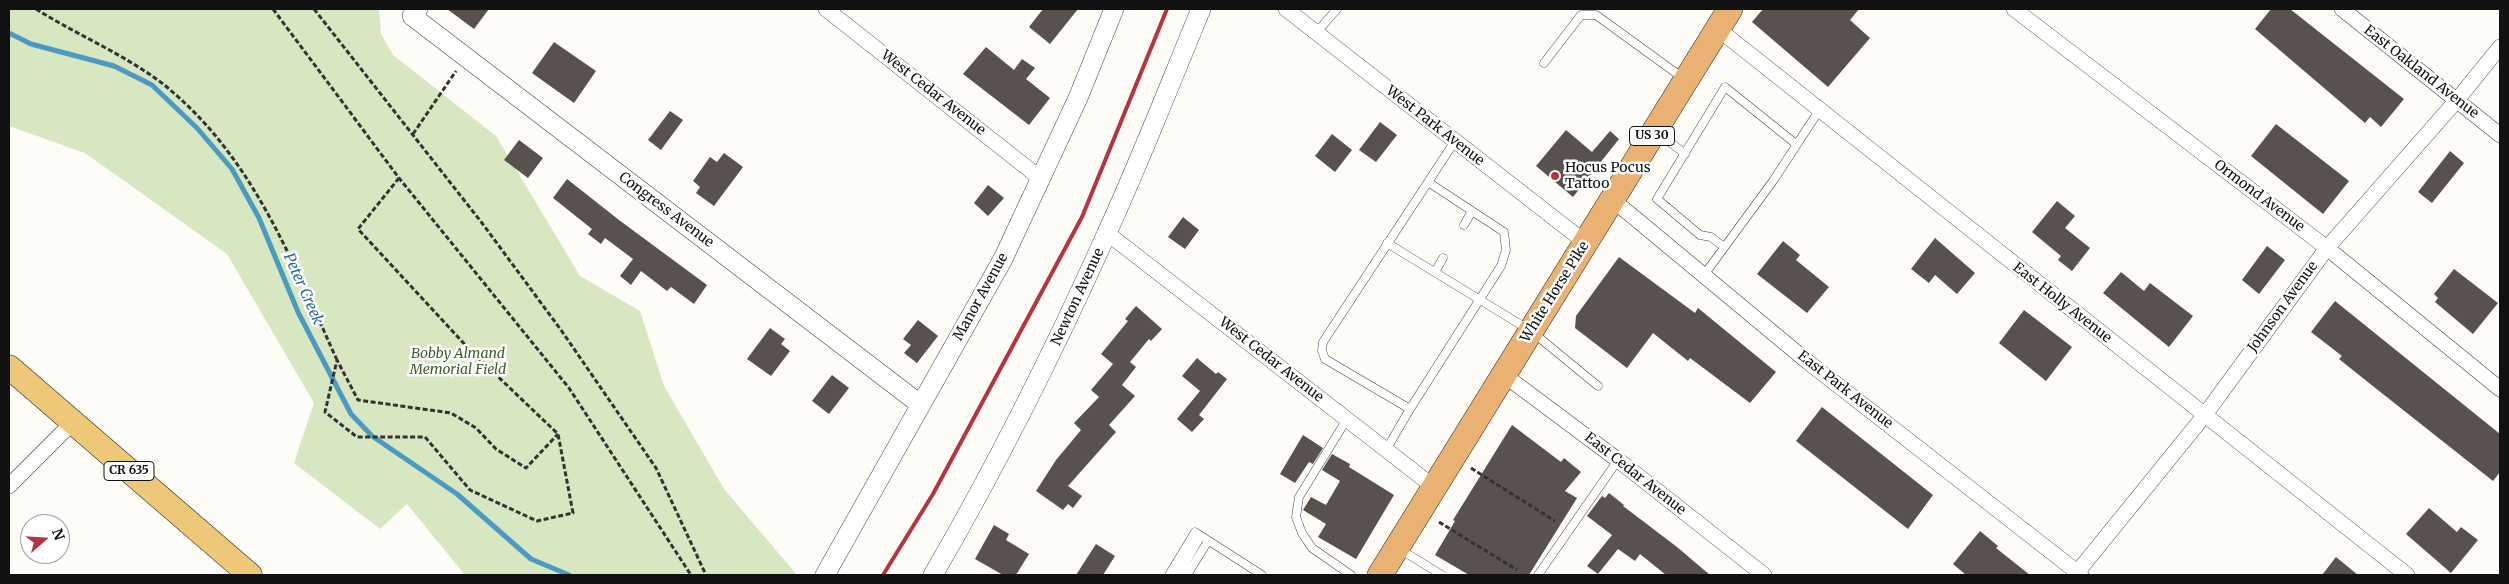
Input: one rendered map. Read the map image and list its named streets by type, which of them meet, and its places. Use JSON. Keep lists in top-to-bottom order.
{
  "streets": {
    "highway": ["US 30", "White Horse Pike"],
    "main road": ["CR 635"],
    "street": [
      "East Oakland Avenue",
      "West Cedar Avenue",
      "West Park Avenue",
      "Ormond Avenue",
      "Congress Avenue",
      "Manor Avenue",
      "Newton Avenue",
      "East Holly Avenue",
      "Johnson Avenue",
      "East Park Avenue",
      "East Cedar Avenue"
    ]
  },
  "crossings": [
    ["East Oakland Avenue", "Johnson Avenue"],
    ["West Cedar Avenue", "White Horse Pike"],
    ["West Cedar Avenue", "Manor Avenue"],
    ["West Cedar Avenue", "Newton Avenue"],
    ["West Park Avenue", "White Horse Pike"],
    ["Ormond Avenue", "Johnson Avenue"],
    ["Congress Avenue", "Manor Avenue"],
    ["White Horse Pike", "East Holly Avenue"],
    ["White Horse Pike", "East Park Avenue"],
    ["White Horse Pike", "East Cedar Avenue"],
    ["East Holly Avenue", "Johnson Avenue"],
    ["Johnson Avenue", "East Park Avenue"]
  ],
  "water": ["Peter Creek"],
  "parks": ["Bobby Almand Memorial Field"],
  "places": ["Hocus Pocus Tattoo"],
  "north": "right"
}
